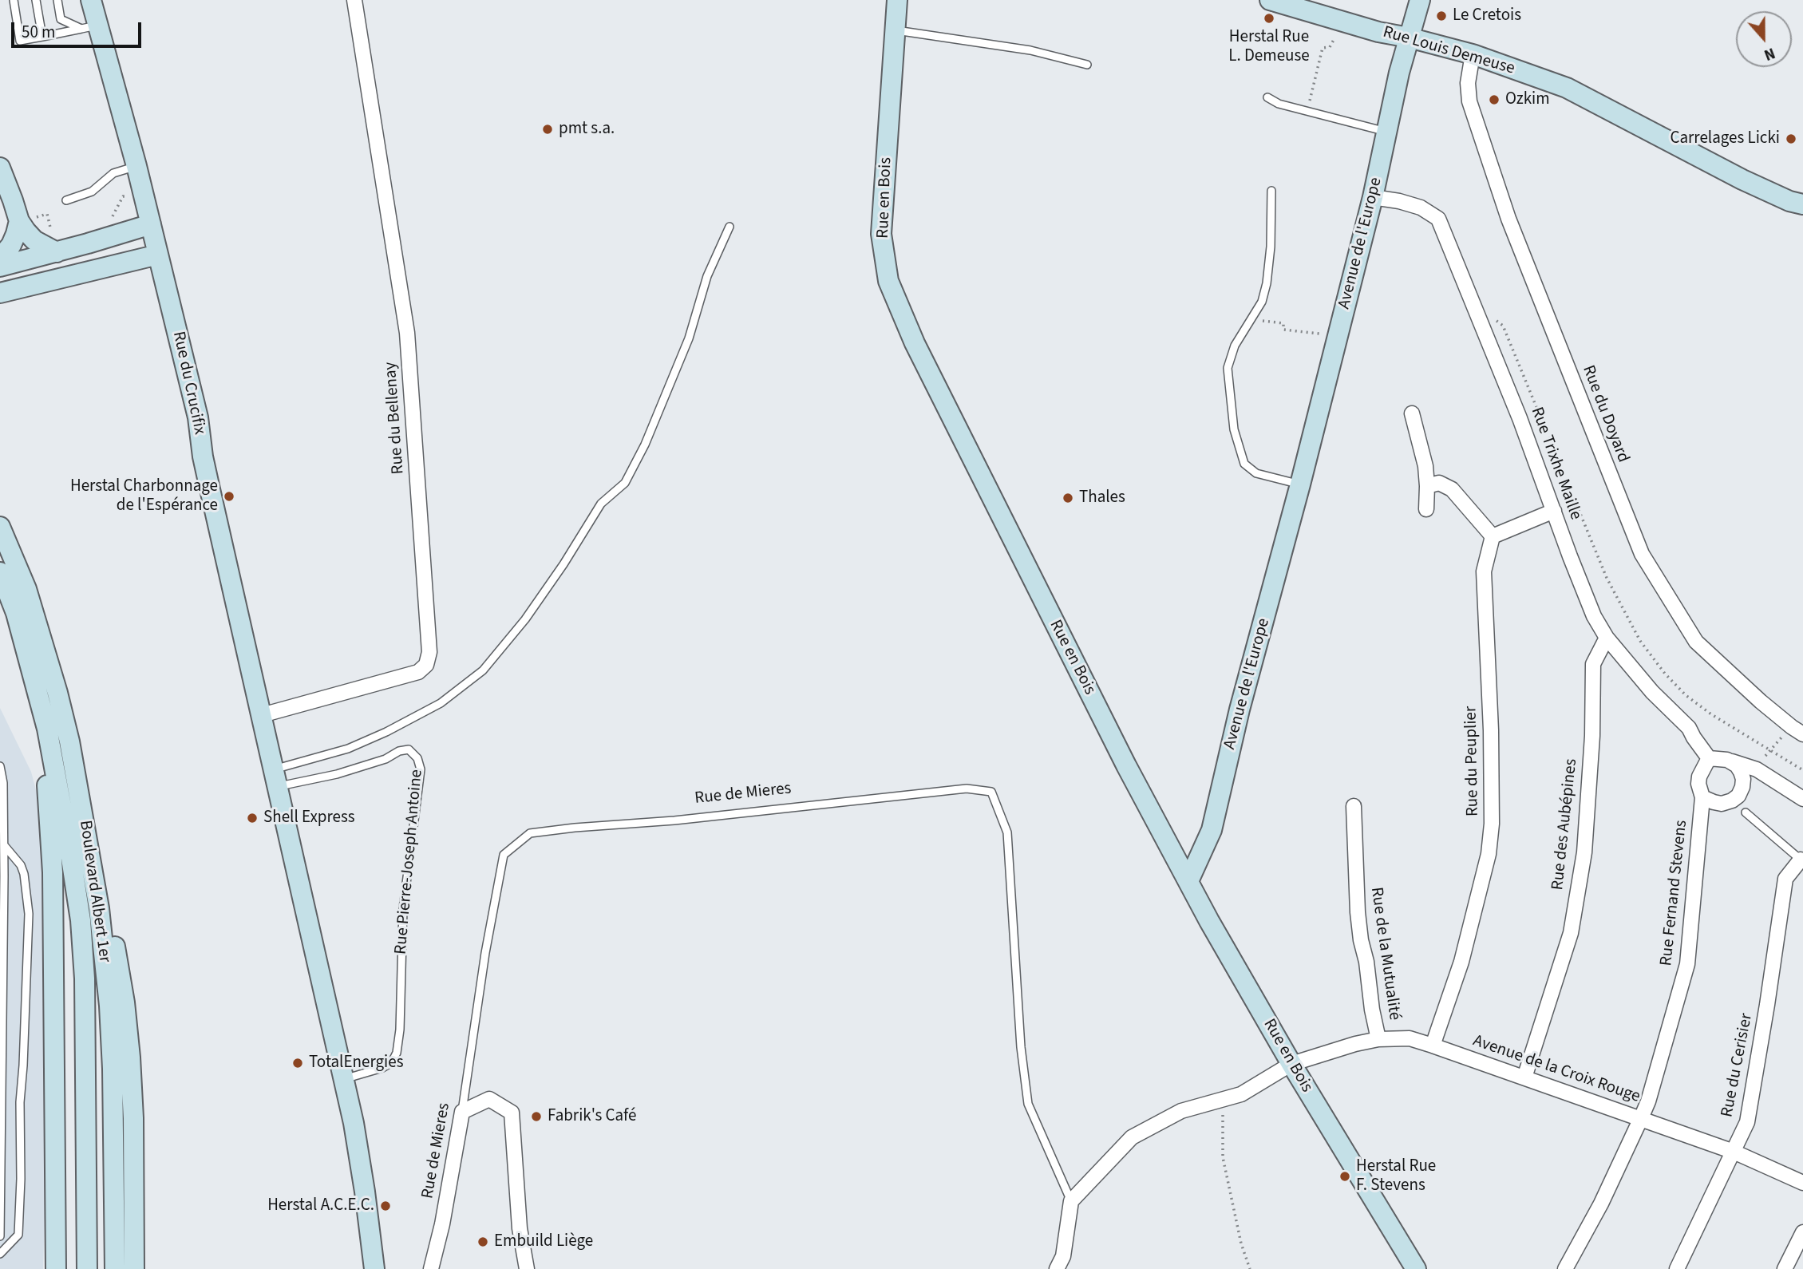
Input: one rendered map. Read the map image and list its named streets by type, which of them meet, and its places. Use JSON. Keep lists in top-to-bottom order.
{
  "streets": {
    "street": [
      "Rue Louis Demeuse",
      "Rue en Bois",
      "Avenue de l'Europe",
      "Rue du Crucifix",
      "Rue du Doyard",
      "Rue du Bellenay",
      "Rue Trixhe Maille",
      "Rue du Peuplier",
      "Rue de Mieres",
      "Rue des Aubépines",
      "Boulevard Albert 1er",
      "Rue Fernand Stevens",
      "Rue de la Mutualité",
      "Rue du Cerisier",
      "Avenue de la Croix Rouge"
    ],
    "lane": ["Rue Pierre-Joseph Antoine"]
  },
  "crossings": [
    ["Rue Louis Demeuse", "Avenue de l'Europe"],
    ["Rue Louis Demeuse", "Rue du Doyard"],
    ["Rue en Bois", "Avenue de l'Europe"],
    ["Rue en Bois", "Avenue de la Croix Rouge"],
    ["Avenue de l'Europe", "Rue Trixhe Maille"],
    ["Rue du Crucifix", "Rue du Bellenay"],
    ["Rue du Crucifix", "Rue Pierre-Joseph Antoine"],
    ["Rue Trixhe Maille", "Rue des Aubépines"],
    ["Rue Trixhe Maille", "Rue Fernand Stevens"],
    ["Rue du Peuplier", "Avenue de la Croix Rouge"],
    ["Rue de Mieres", "Avenue de la Croix Rouge"],
    ["Rue des Aubépines", "Avenue de la Croix Rouge"],
    ["Rue Fernand Stevens", "Avenue de la Croix Rouge"],
    ["Rue de la Mutualité", "Avenue de la Croix Rouge"],
    ["Rue du Cerisier", "Avenue de la Croix Rouge"]
  ],
  "places": [
    "Le Cretois",
    "Herstal Rue L. Demeuse",
    "Ozkim",
    "pmt s.a.",
    "Carrelages Licki",
    "Herstal Charbonnage de l'Espérance",
    "Thales",
    "Shell Express",
    "TotalEnergies",
    "Fabrik's Café",
    "Herstal Rue F. Stevens",
    "Herstal A.C.E.C.",
    "Embuild Liège"
  ],
  "scale_bar": "50 m",
  "north": "bottom"
}
